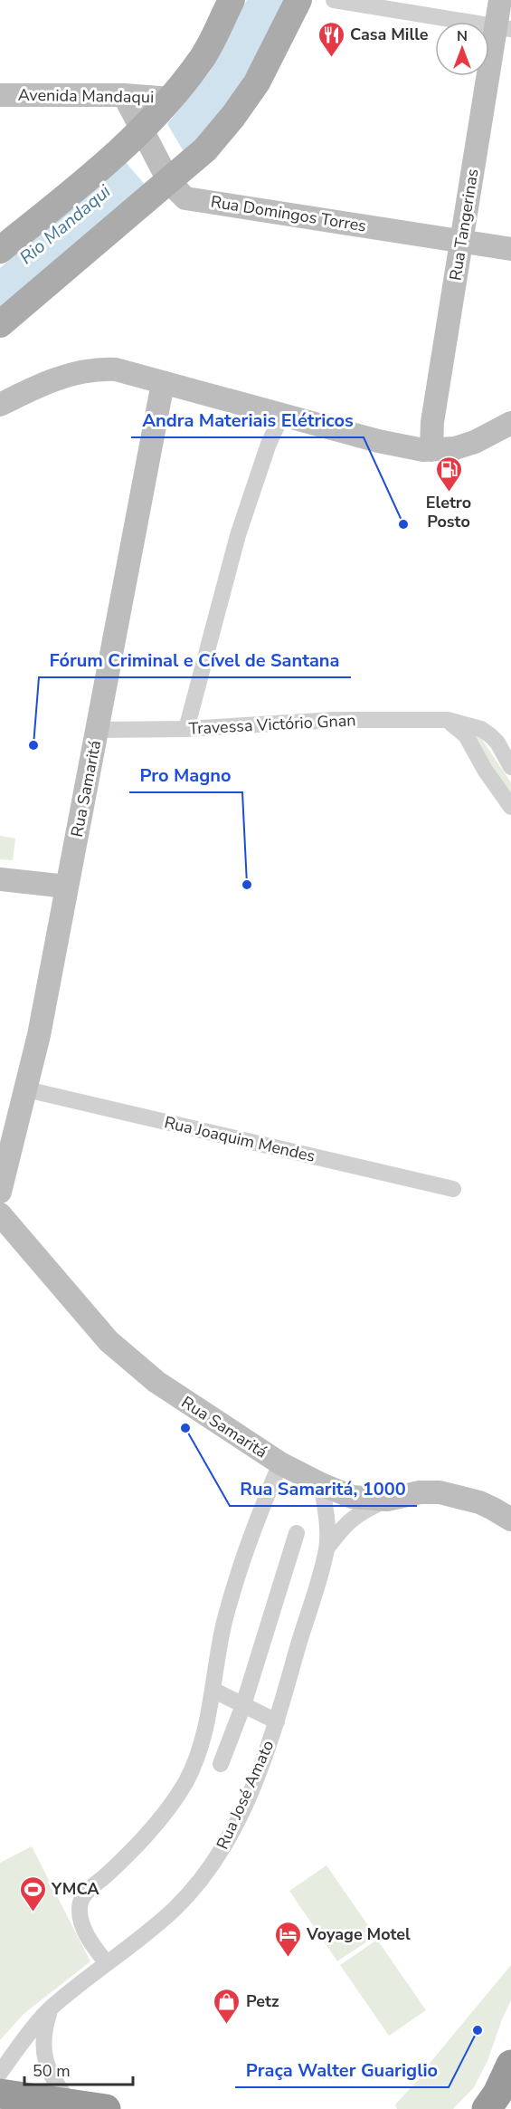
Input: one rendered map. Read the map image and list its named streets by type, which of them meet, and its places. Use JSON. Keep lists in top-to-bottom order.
{
  "streets": {
    "street": [
      "Avenida Mandaqui",
      "Rua Domingos Torres",
      "Rua Tangerinas",
      "Travessa Victório Gnan",
      "Rua Samaritá",
      "Rua Joaquim Mendes",
      "Rua José Amato"
    ]
  },
  "crossings": [
    ["Avenida Mandaqui", "Rua Domingos Torres"],
    ["Rua Domingos Torres", "Rua Tangerinas"],
    ["Travessa Victório Gnan", "Rua Samaritá"],
    ["Rua Samaritá", "Rua Joaquim Mendes"],
    ["Rua Samaritá", "Rua José Amato"]
  ],
  "water": ["Rio Mandaqui"],
  "places": {
    "restaurant": ["Casa Mille"],
    "fuel station": ["Eletro Posto"],
    "other": [
      "Andra Materiais Elétricos",
      "Fórum Criminal e Cível de Santana",
      "Pro Magno",
      "Rua Samaritá, 1000",
      "Praça Walter Guariglio"
    ],
    "sports": ["YMCA"],
    "hotel": ["Voyage Motel"],
    "shop": ["Petz"]
  },
  "scale_bar": "50 m",
  "north": "top"
}
